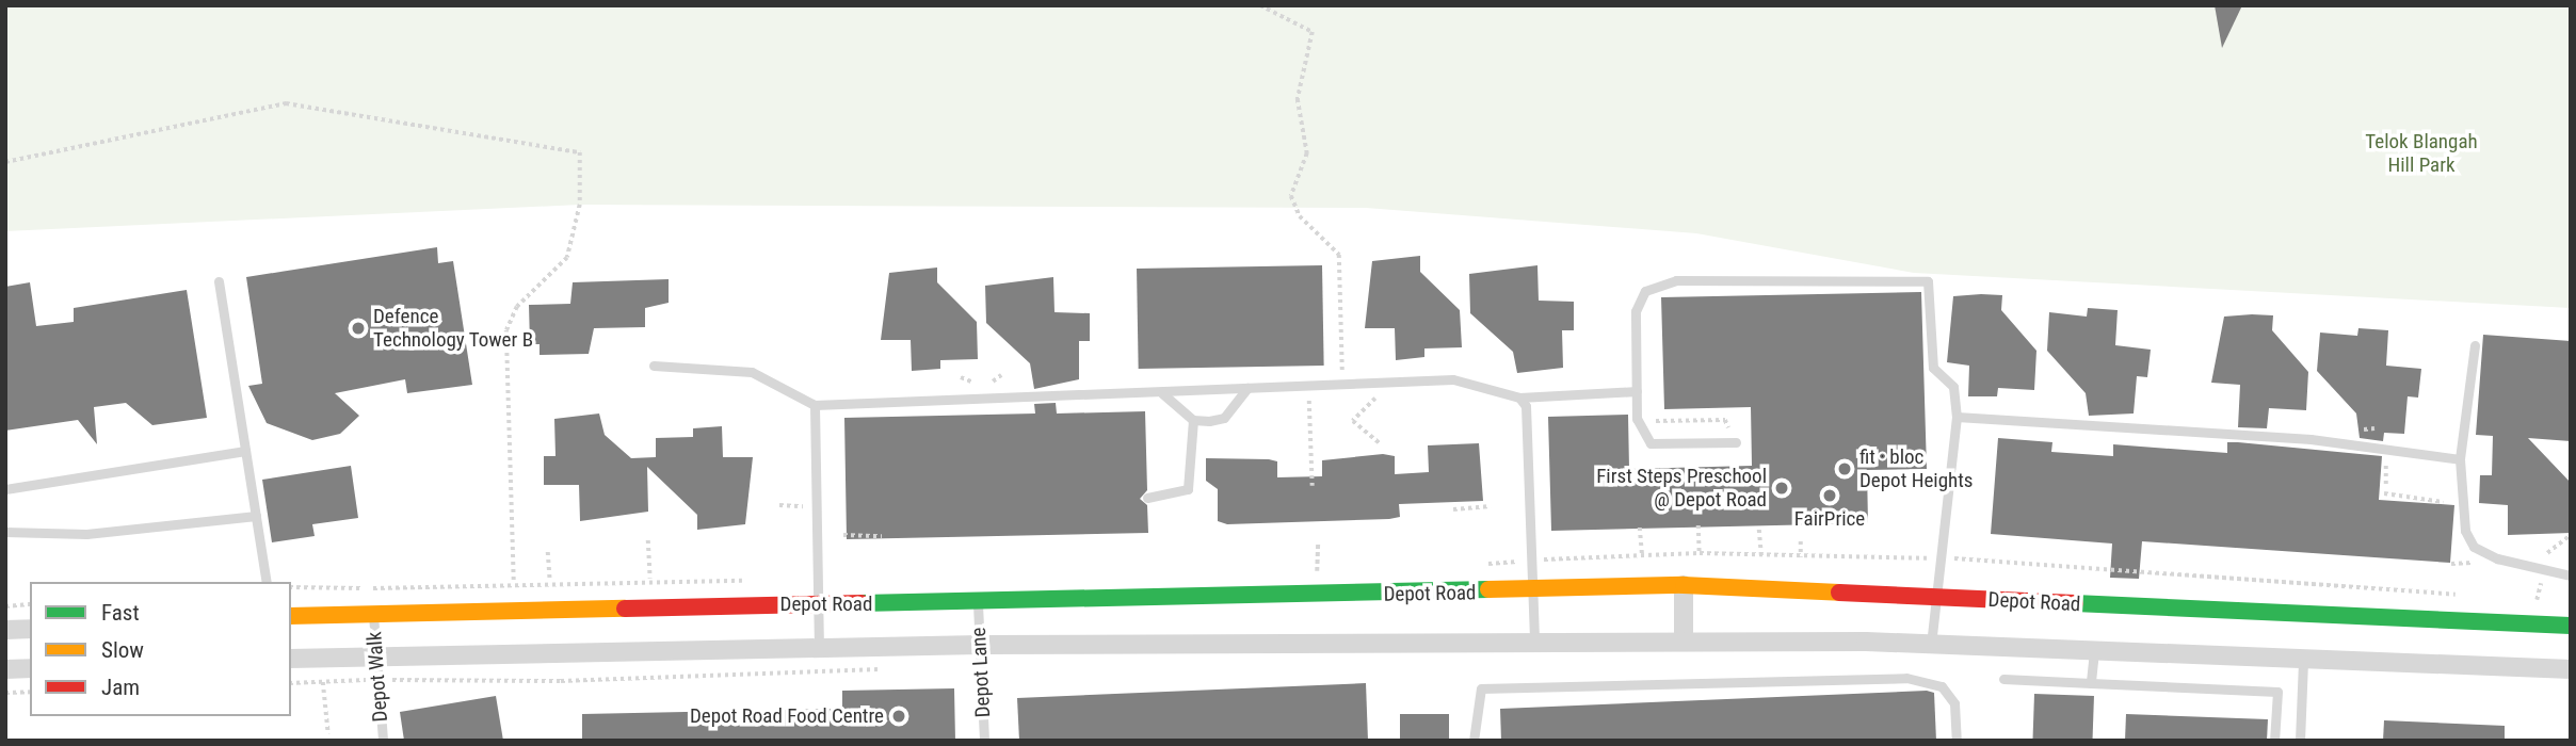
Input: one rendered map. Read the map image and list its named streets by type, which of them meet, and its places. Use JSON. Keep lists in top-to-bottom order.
{
  "streets": {
    "street": ["Depot Road"],
    "lane": ["Depot Lane", "Depot Walk"]
  },
  "crossings": [
    ["Depot Road", "Depot Lane"],
    ["Depot Road", "Depot Walk"]
  ],
  "parks": ["Telok Blangah Hill Park"],
  "places": [
    "Defence Technology Tower B",
    "fit · bloc Depot Heights",
    "First Steps Preschool @ Depot Road",
    "FairPrice",
    "Depot Road Food Centre"
  ],
  "legend": ["Fast", "Slow", "Jam"]
}
